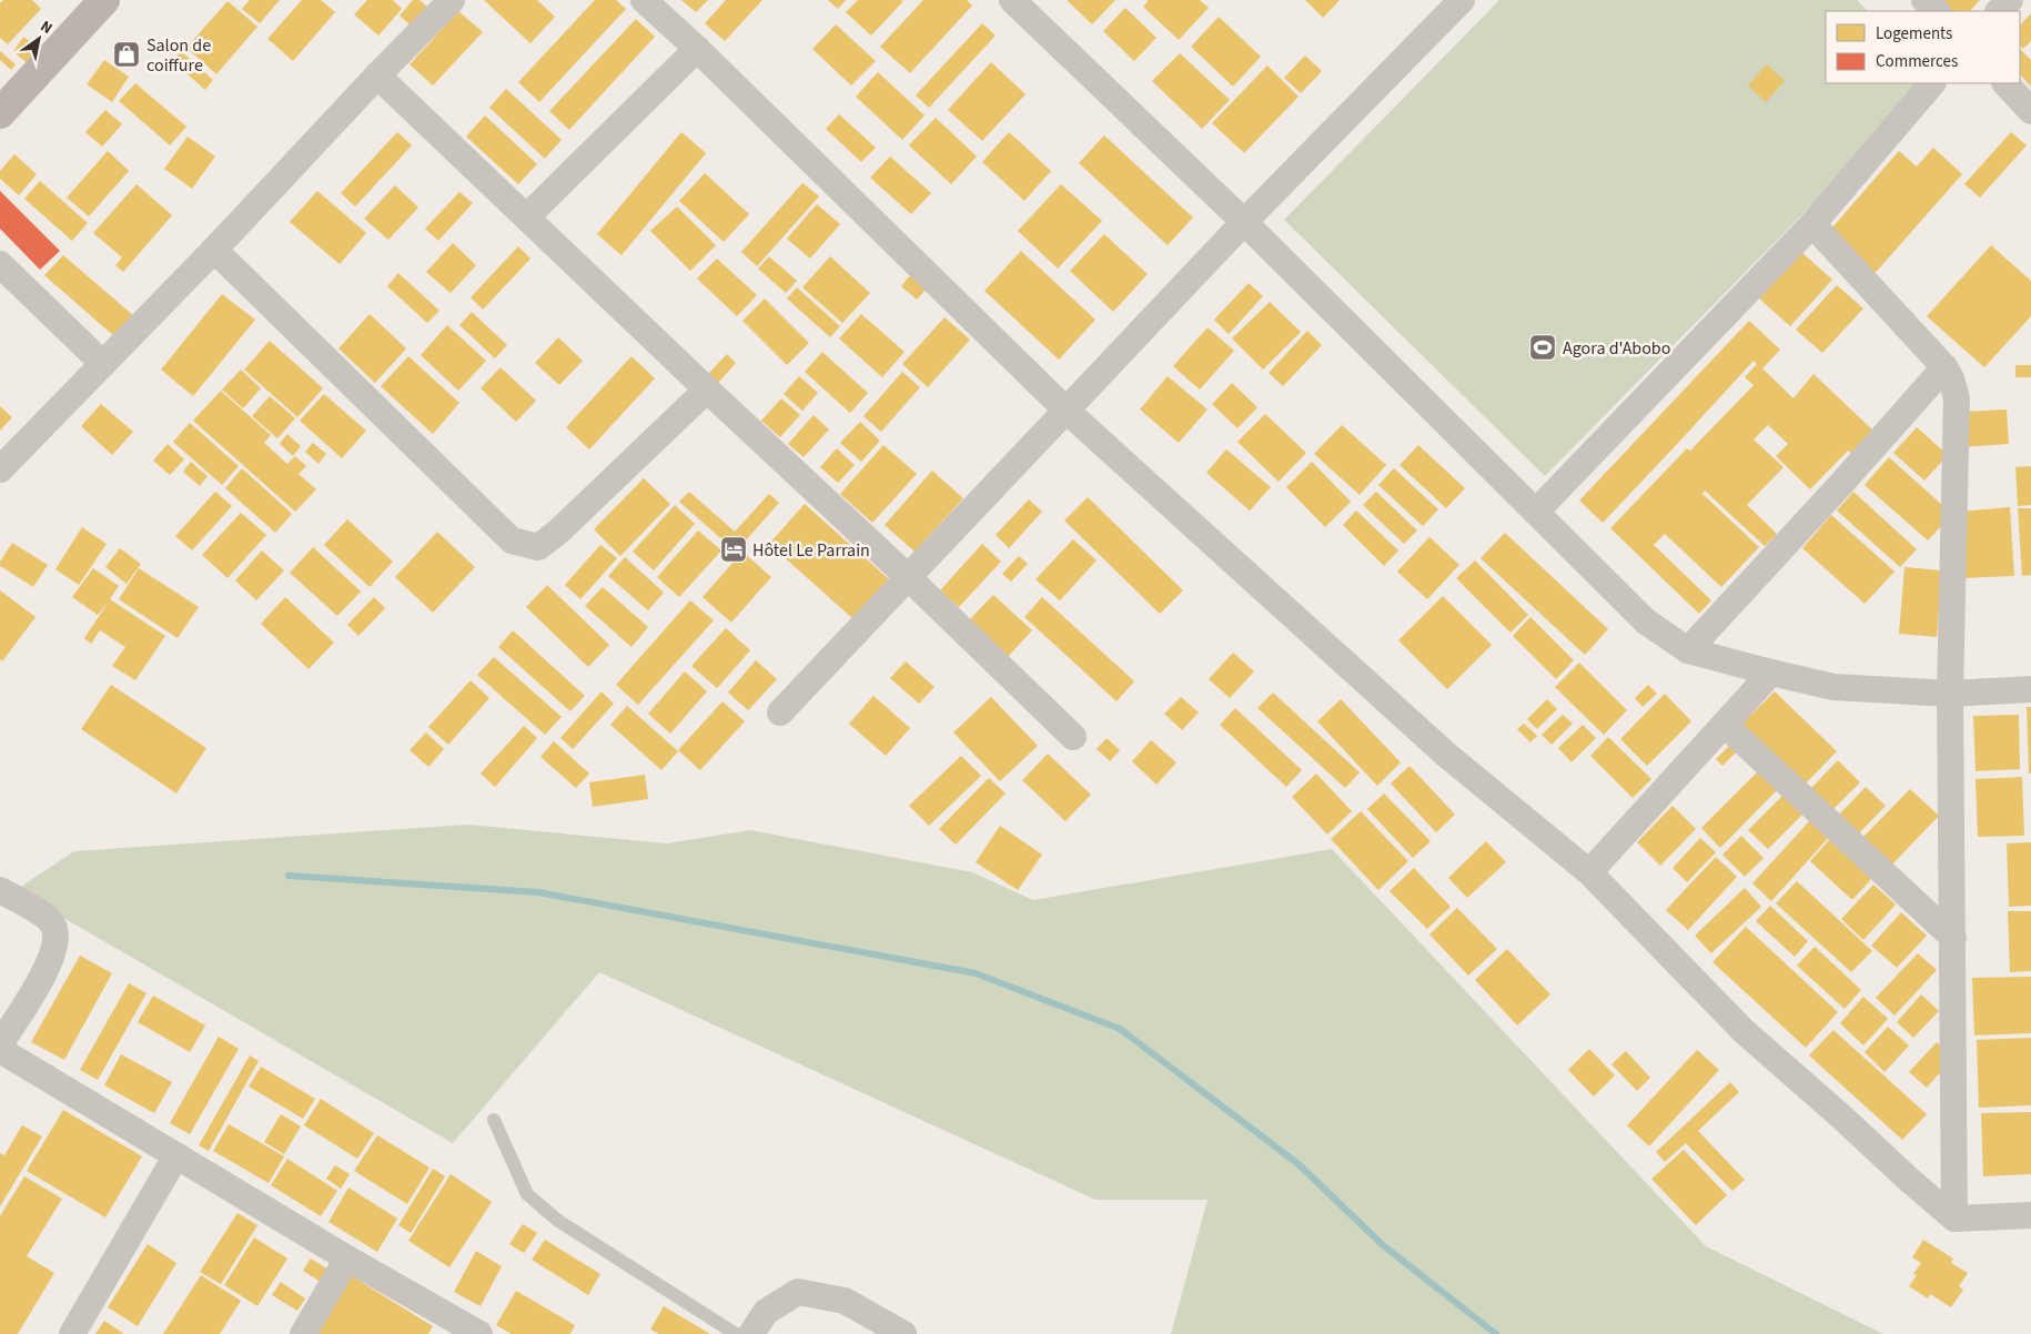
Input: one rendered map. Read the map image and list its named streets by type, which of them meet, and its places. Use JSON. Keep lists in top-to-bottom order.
{
  "places": {
    "shop": ["Salon de coiffure"],
    "sports": ["Agora d'Abobo"],
    "hotel": ["Hôtel Le Parrain"]
  },
  "legend": ["Logements", "Commerces"],
  "north": "top right"
}
